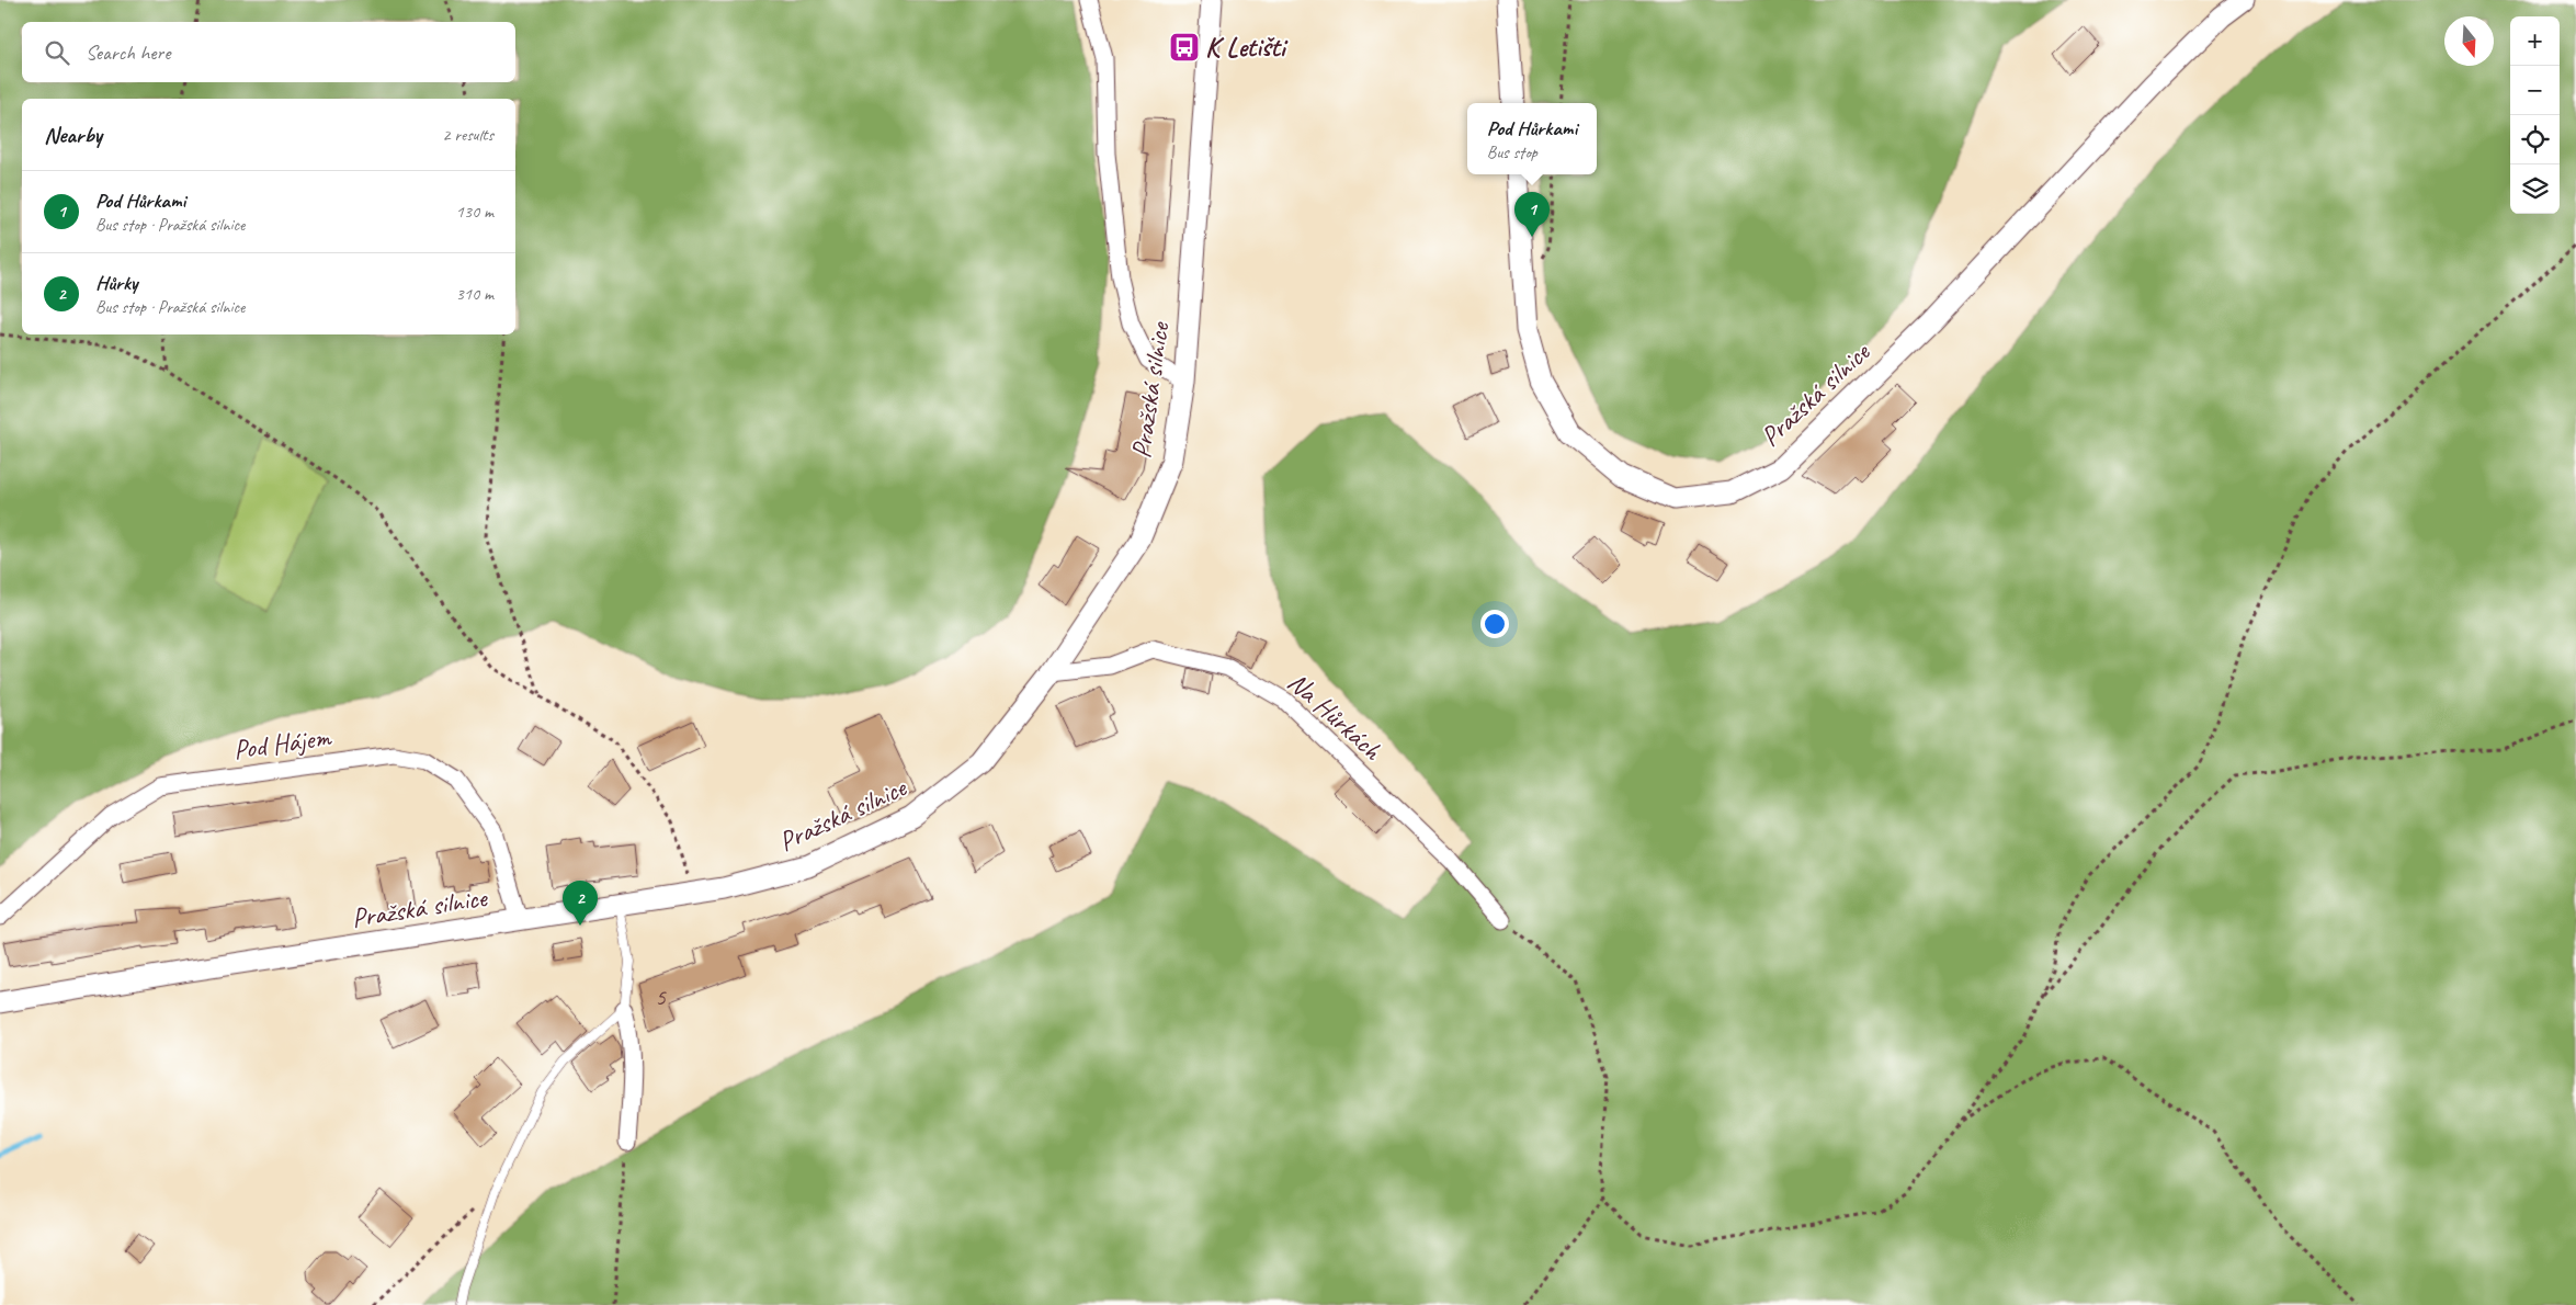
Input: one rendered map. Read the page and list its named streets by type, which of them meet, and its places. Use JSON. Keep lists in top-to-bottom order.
{
  "streets": {
    "street": ["Pražská silnice", "Na Hůrkách", "Pod Hájem"]
  },
  "crossings": [
    ["Pražská silnice", "Na Hůrkách"],
    ["Pražská silnice", "Pod Hájem"]
  ],
  "places": {
    "bus stop": ["K Letišti"]
  },
  "house_numbers": ["5"],
  "north": "bottom",
  "page": {
    "map_buttons": ["+", "−"],
    "search": "Search here",
    "heading": ["Nearby", "2 results"],
    "popup": ["Pod Hůrkami", "Bus stop"],
    "list": [
      {
        "mark": "1",
        "name": "Pod Hůrkami",
        "note": "Bus stop · Pražská silnice",
        "value": "130 m"
      },
      {
        "mark": "2",
        "name": "Hůrky",
        "note": "Bus stop · Pražská silnice",
        "value": "310 m"
      }
    ],
    "pins": ["1", "2"]
  }
}
